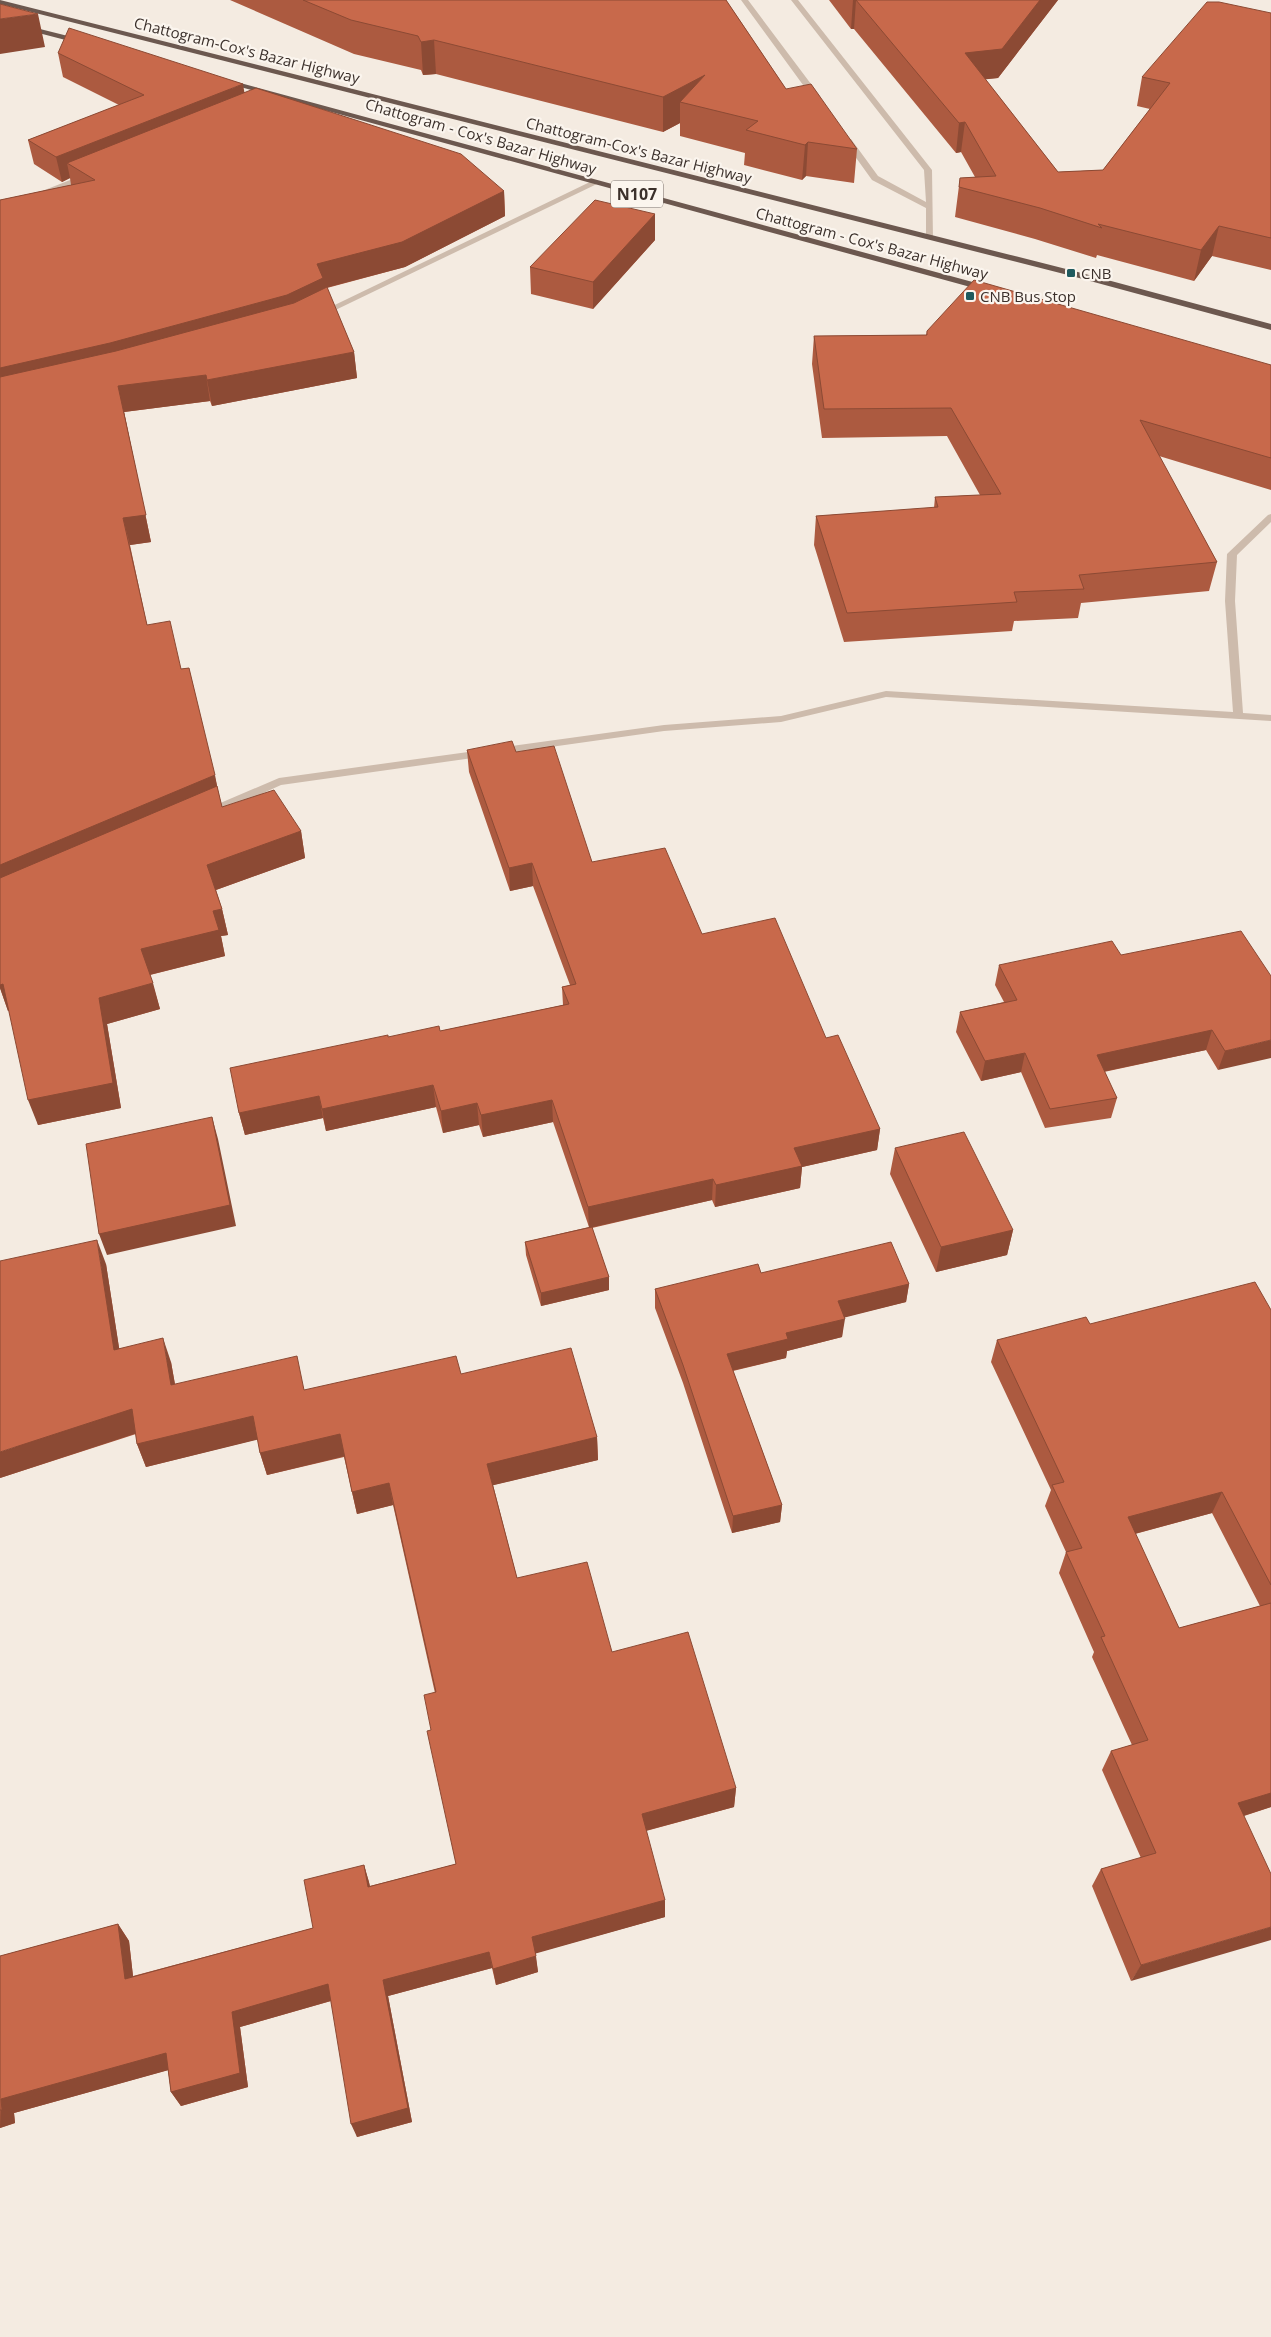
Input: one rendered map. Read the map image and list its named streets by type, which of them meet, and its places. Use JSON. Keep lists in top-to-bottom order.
{
  "streets": {
    "highway": ["Chattogram-Cox's Bazar Highway", "Chattogram - Cox's Bazar Highway", "N107"]
  },
  "places": {
    "transit": ["CNB", "CNB Bus Stop"]
  }
}
